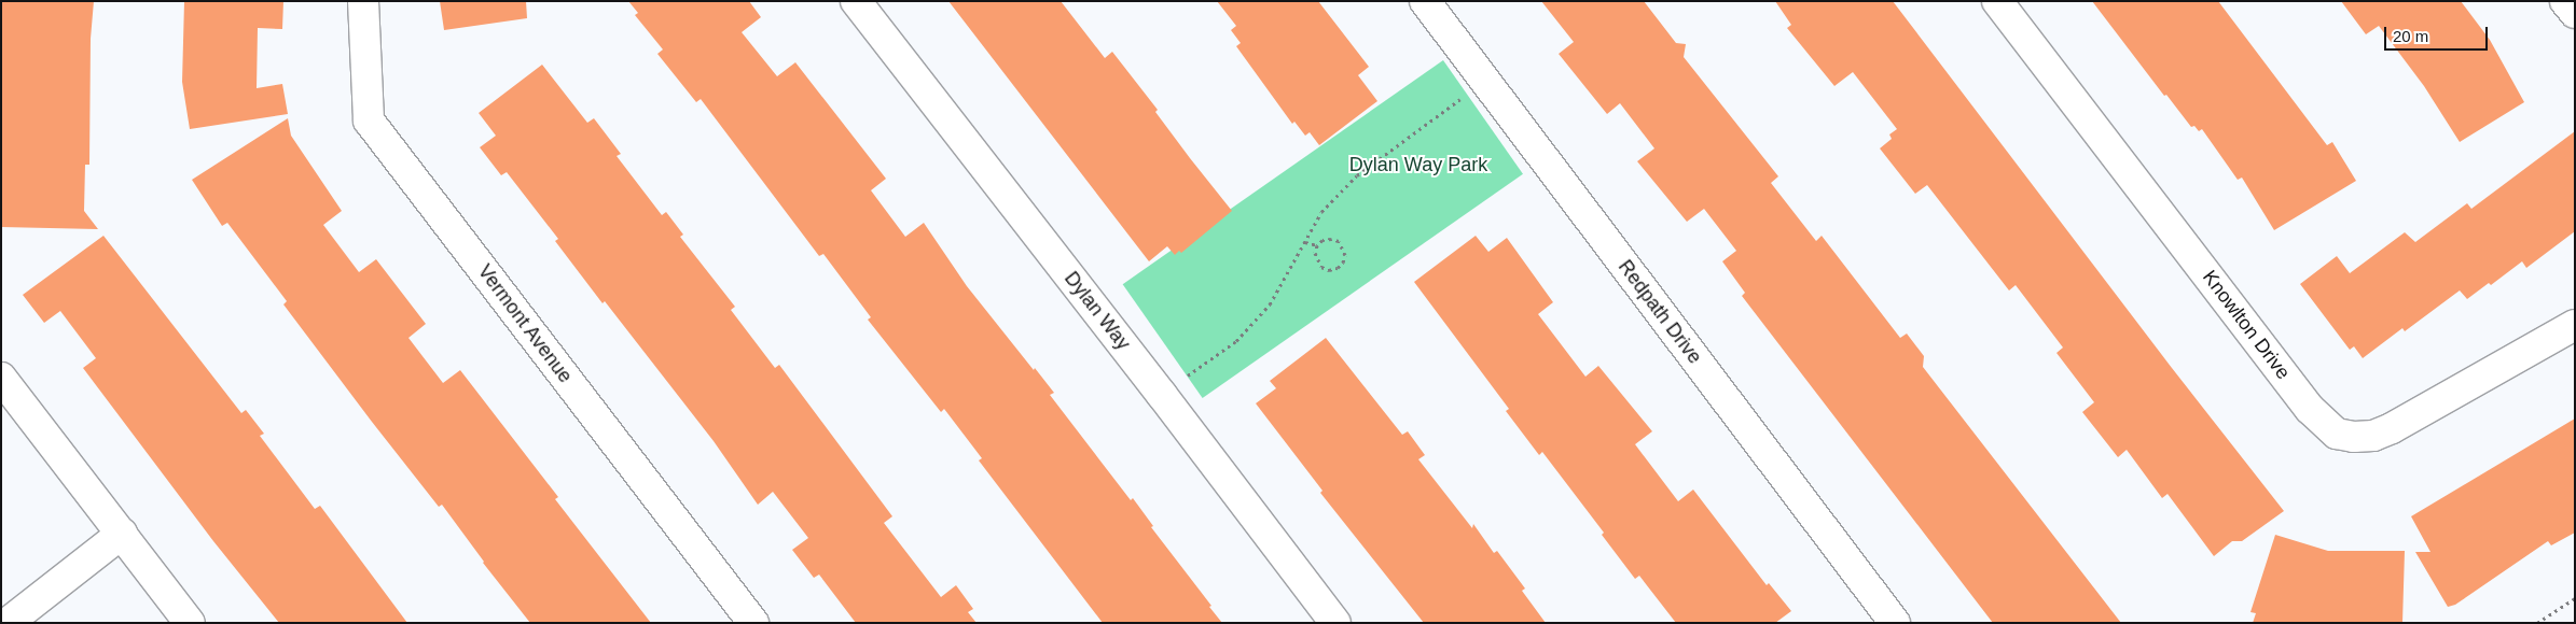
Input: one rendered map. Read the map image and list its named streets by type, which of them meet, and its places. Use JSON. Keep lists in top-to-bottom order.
{
  "streets": {
    "street": [
      "Dylan Way",
      "Redpath Drive",
      "Vermont Avenue",
      "Knowlton Drive"
    ]
  },
  "parks": ["Dylan Way Park"],
  "scale_bar": "20 m"
}
